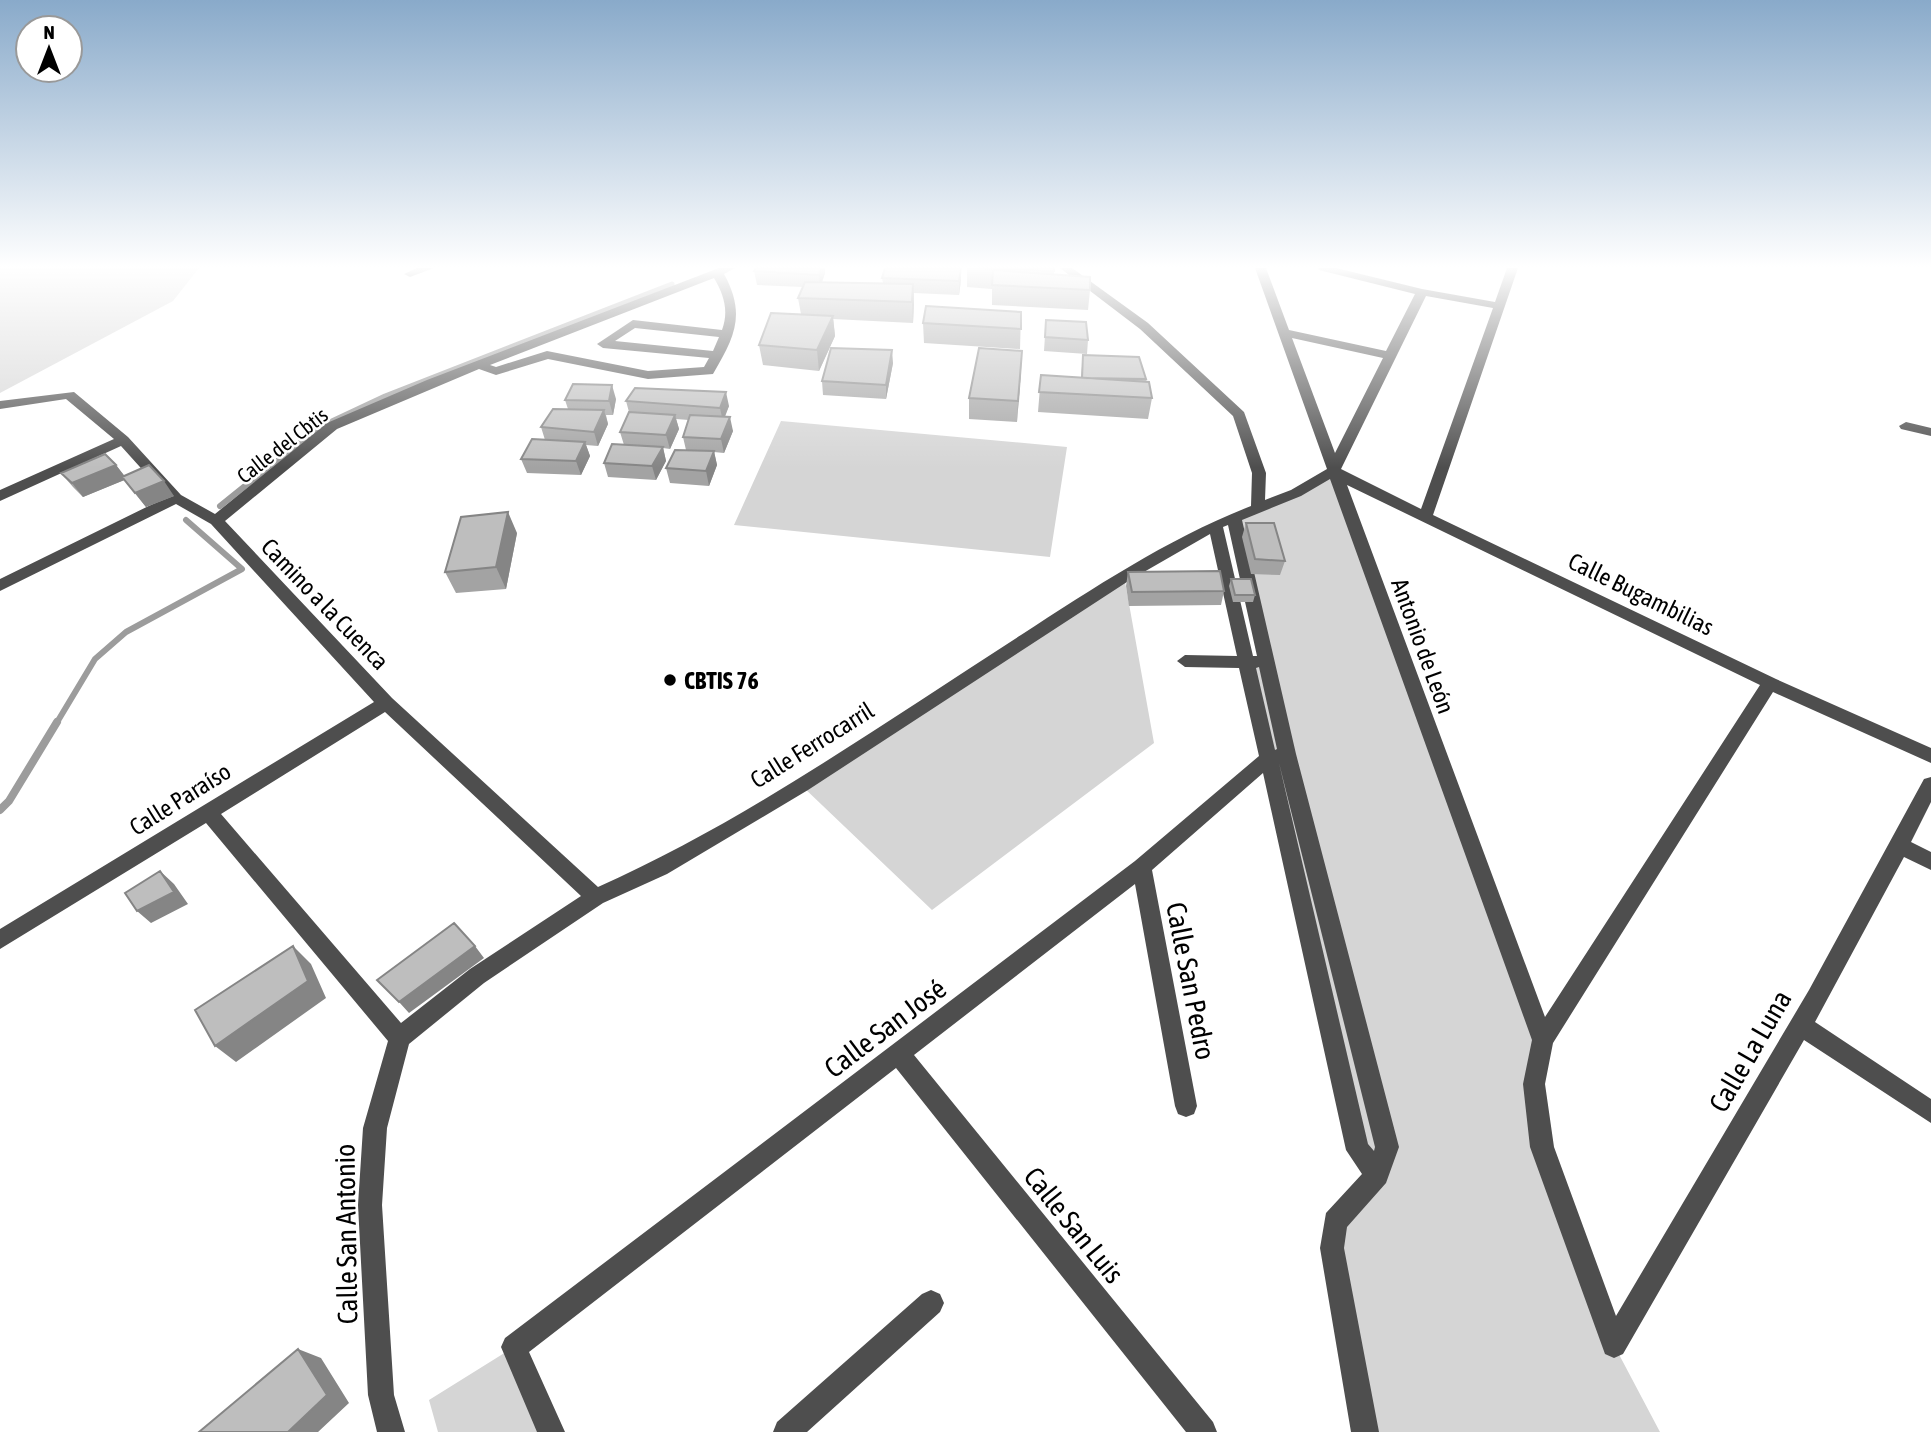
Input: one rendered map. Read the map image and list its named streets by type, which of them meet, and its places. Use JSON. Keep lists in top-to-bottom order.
{
  "streets": {
    "street": [
      "Calle del Cbtis",
      "Calle Bugambilias",
      "Camino a la Cuenca",
      "Antonio de León",
      "Calle Ferrocarril",
      "Calle Paraíso",
      "Calle San Pedro",
      "Calle San José",
      "Calle La Luna",
      "Calle San Luis",
      "Calle San Antonio"
    ]
  },
  "crossings": [
    ["Calle del Cbtis", "Camino a la Cuenca"],
    ["Calle Bugambilias", "Antonio de León"],
    ["Calle Bugambilias", "Calle Ferrocarril"],
    ["Camino a la Cuenca", "Calle Ferrocarril"],
    ["Camino a la Cuenca", "Calle Paraíso"],
    ["Antonio de León", "Calle Ferrocarril"],
    ["Antonio de León", "Calle La Luna"],
    ["Calle Ferrocarril", "Calle San Antonio"],
    ["Calle San Pedro", "Calle San José"],
    ["Calle San José", "Calle San Luis"]
  ],
  "places": ["CBTIS 76"],
  "north": "top"
}
